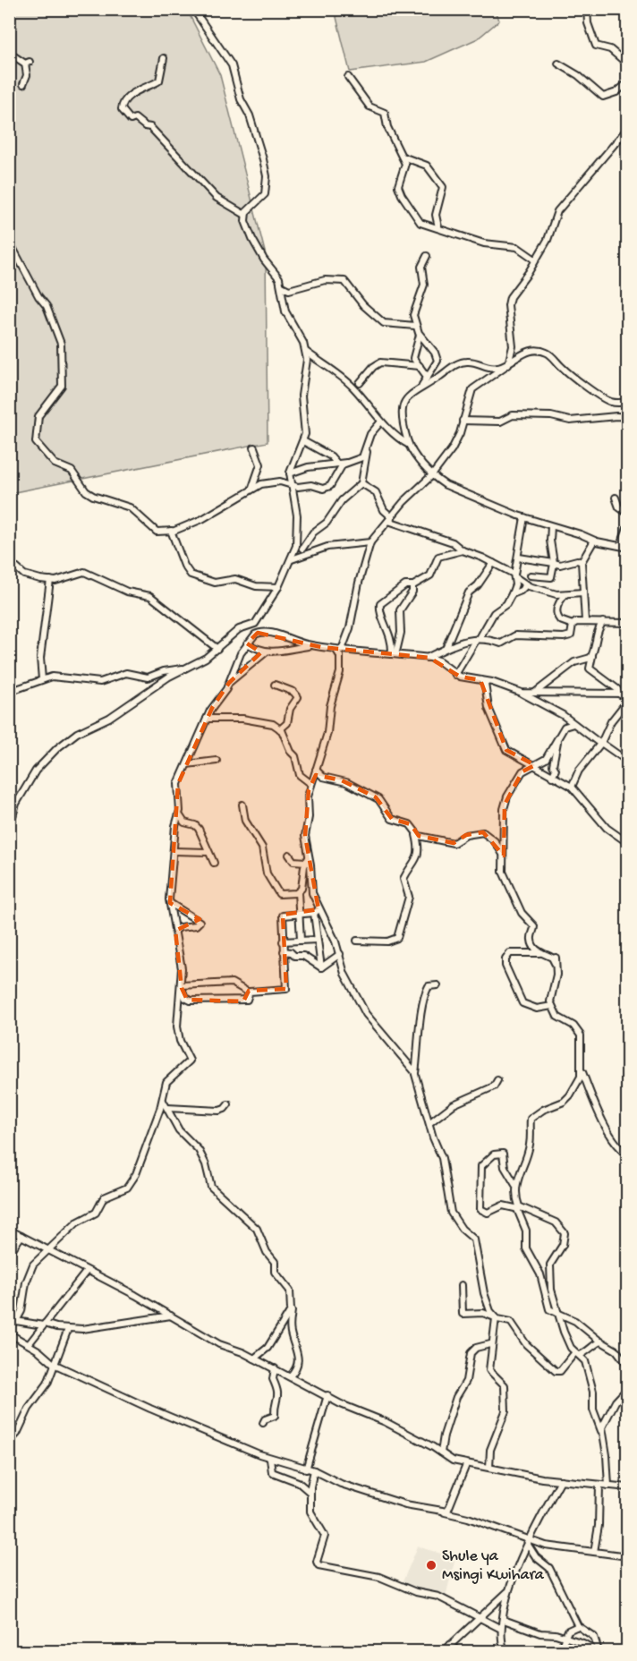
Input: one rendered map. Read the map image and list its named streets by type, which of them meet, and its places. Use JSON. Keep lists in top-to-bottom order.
{
  "places": ["Shule ya Msingi Kwihara"]
}
